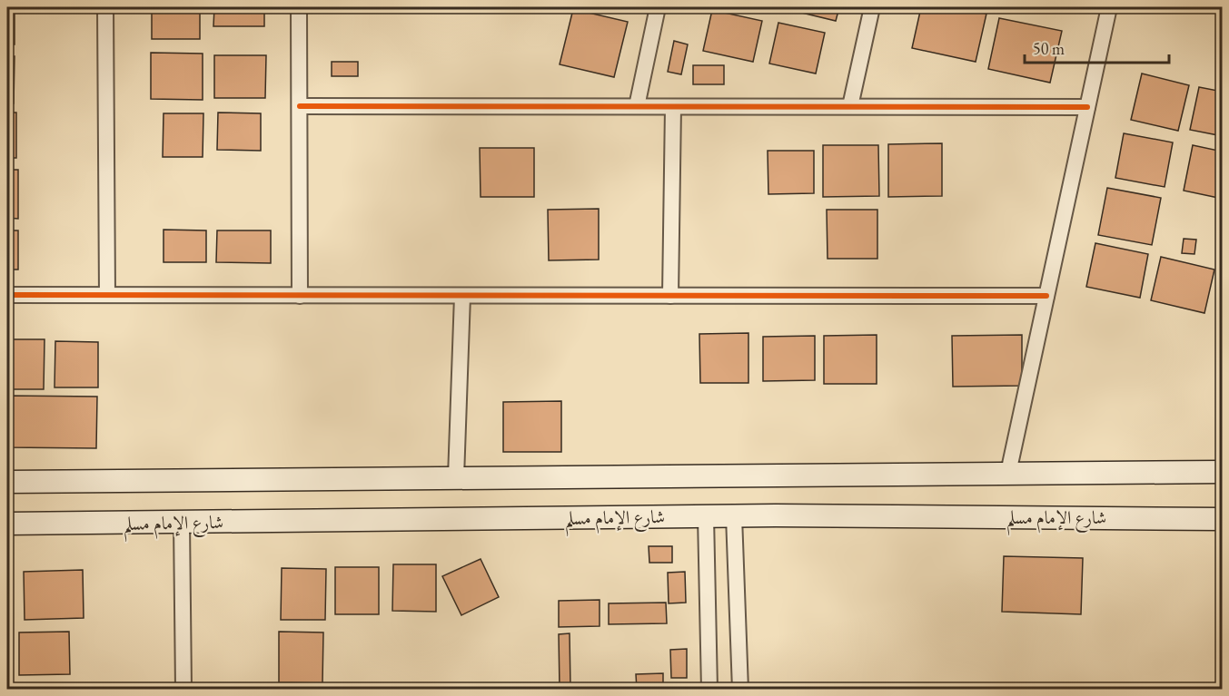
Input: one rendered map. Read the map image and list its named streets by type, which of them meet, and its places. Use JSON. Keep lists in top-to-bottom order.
{
  "streets": {
    "main road": ["شارع الإمام مسلم"]
  },
  "scale_bar": "50 m"
}
